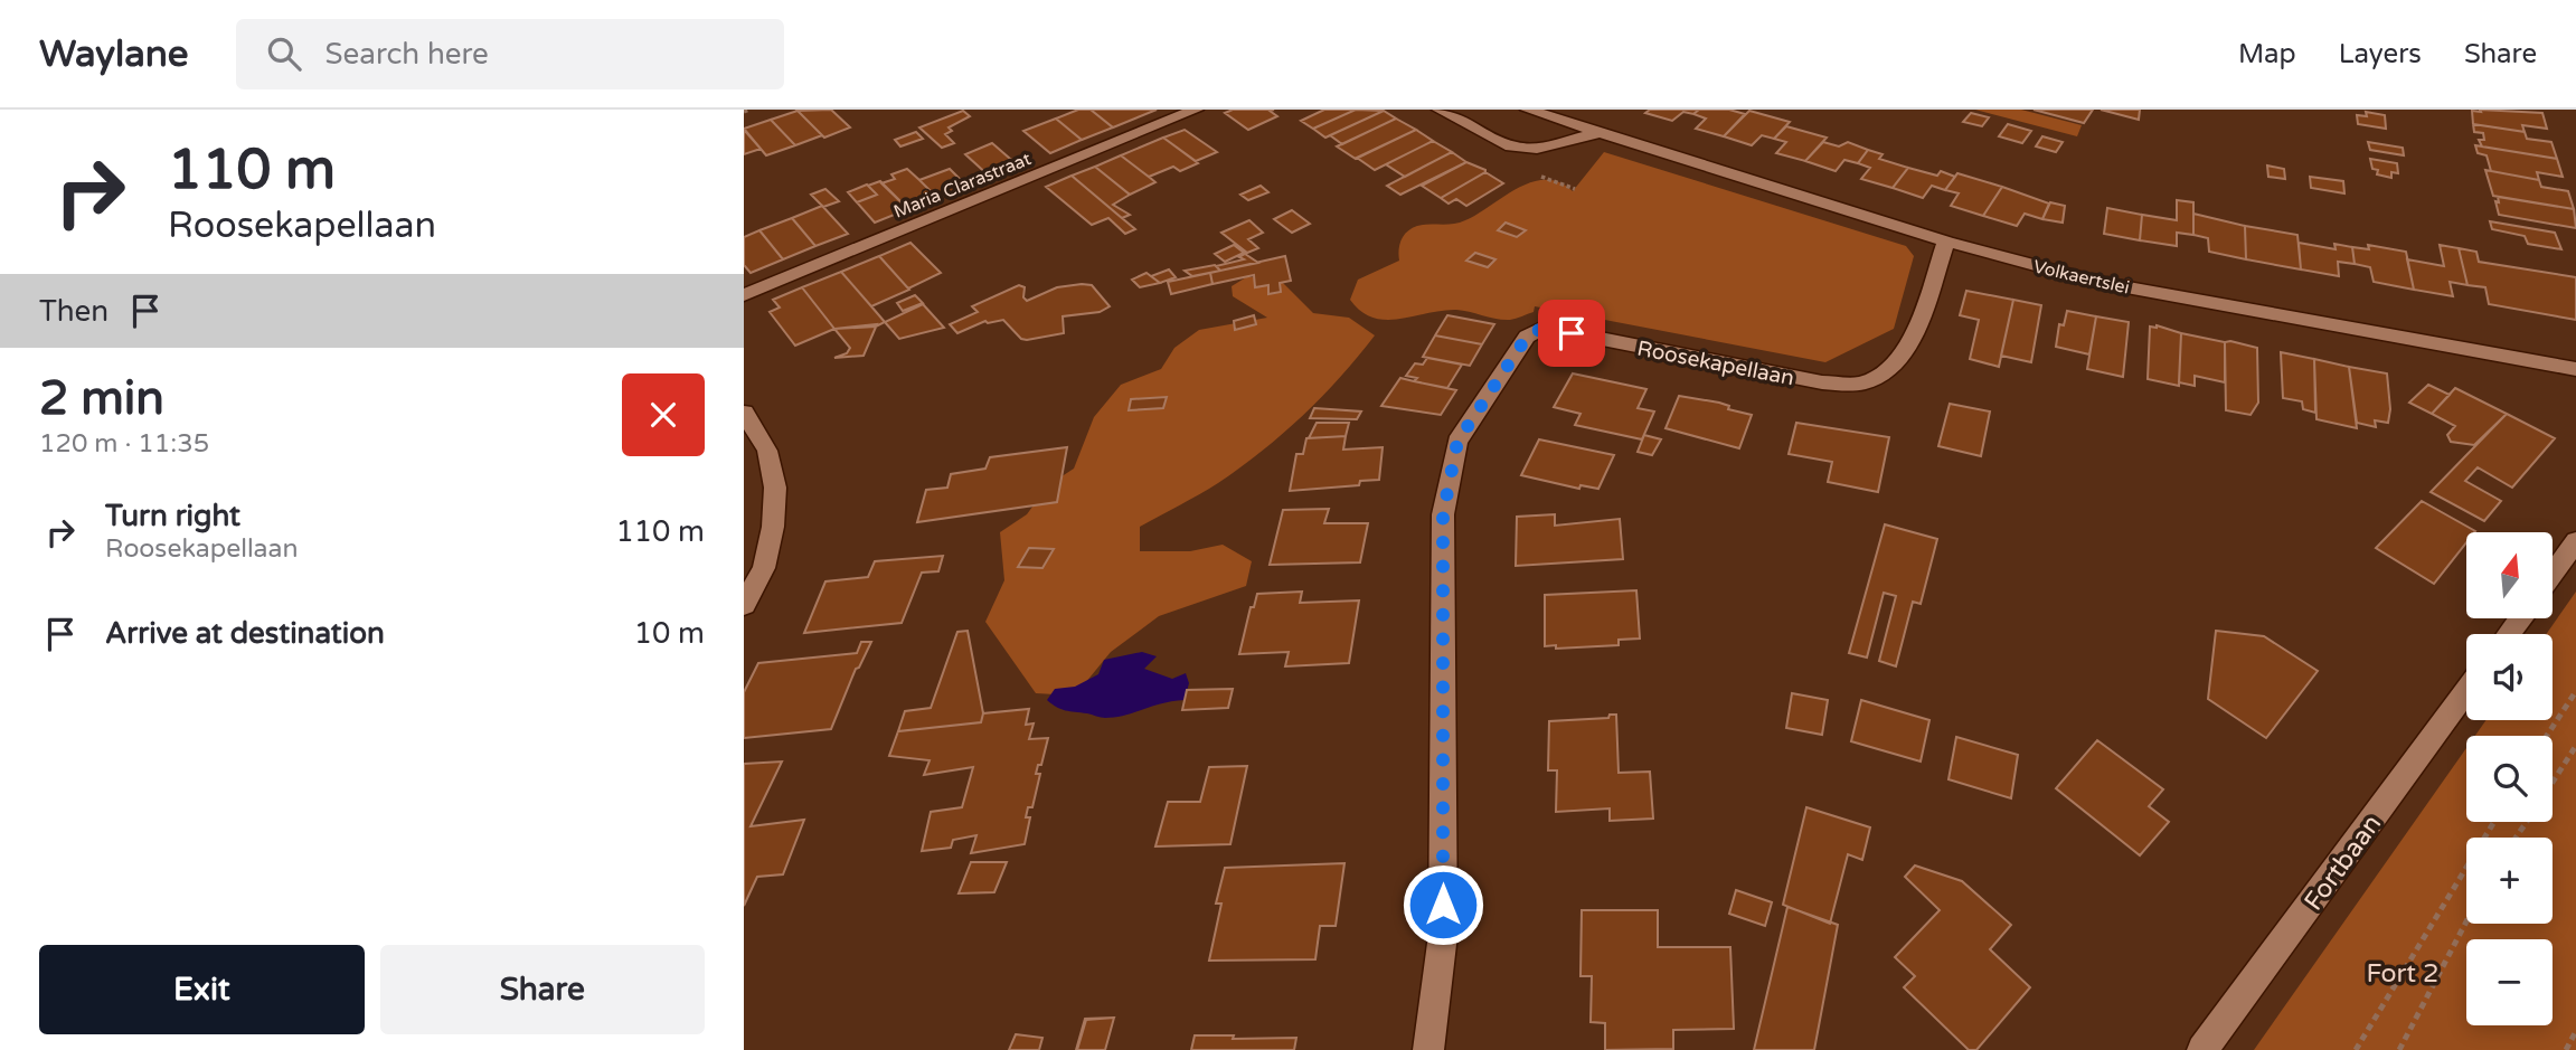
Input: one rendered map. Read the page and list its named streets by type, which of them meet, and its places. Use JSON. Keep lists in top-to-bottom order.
{
  "streets": {
    "street": [
      "Maria Clarastraat",
      "Volkaertslei",
      "Roosekapellaan",
      "Fortbaan"
    ]
  },
  "crossings": [
    ["Volkaertslei", "Roosekapellaan"]
  ],
  "parks": ["Fort 2"],
  "north": "top",
  "page": {
    "header": "Waylane",
    "search": "Search here",
    "nav": ["Map", "Layers", "Share"],
    "turn": ["110 m", "Roosekapellaan"],
    "then": "Then",
    "heading": ["2 min", "120 m · 11:35"],
    "list": [
      {
        "name": "Turn right",
        "note": "Roosekapellaan",
        "value": "110 m"
      },
      {
        "name": "Arrive at destination",
        "value": "10 m"
      }
    ],
    "map_buttons": ["+", "−"],
    "buttons": ["Exit", "Share"]
  }
}
